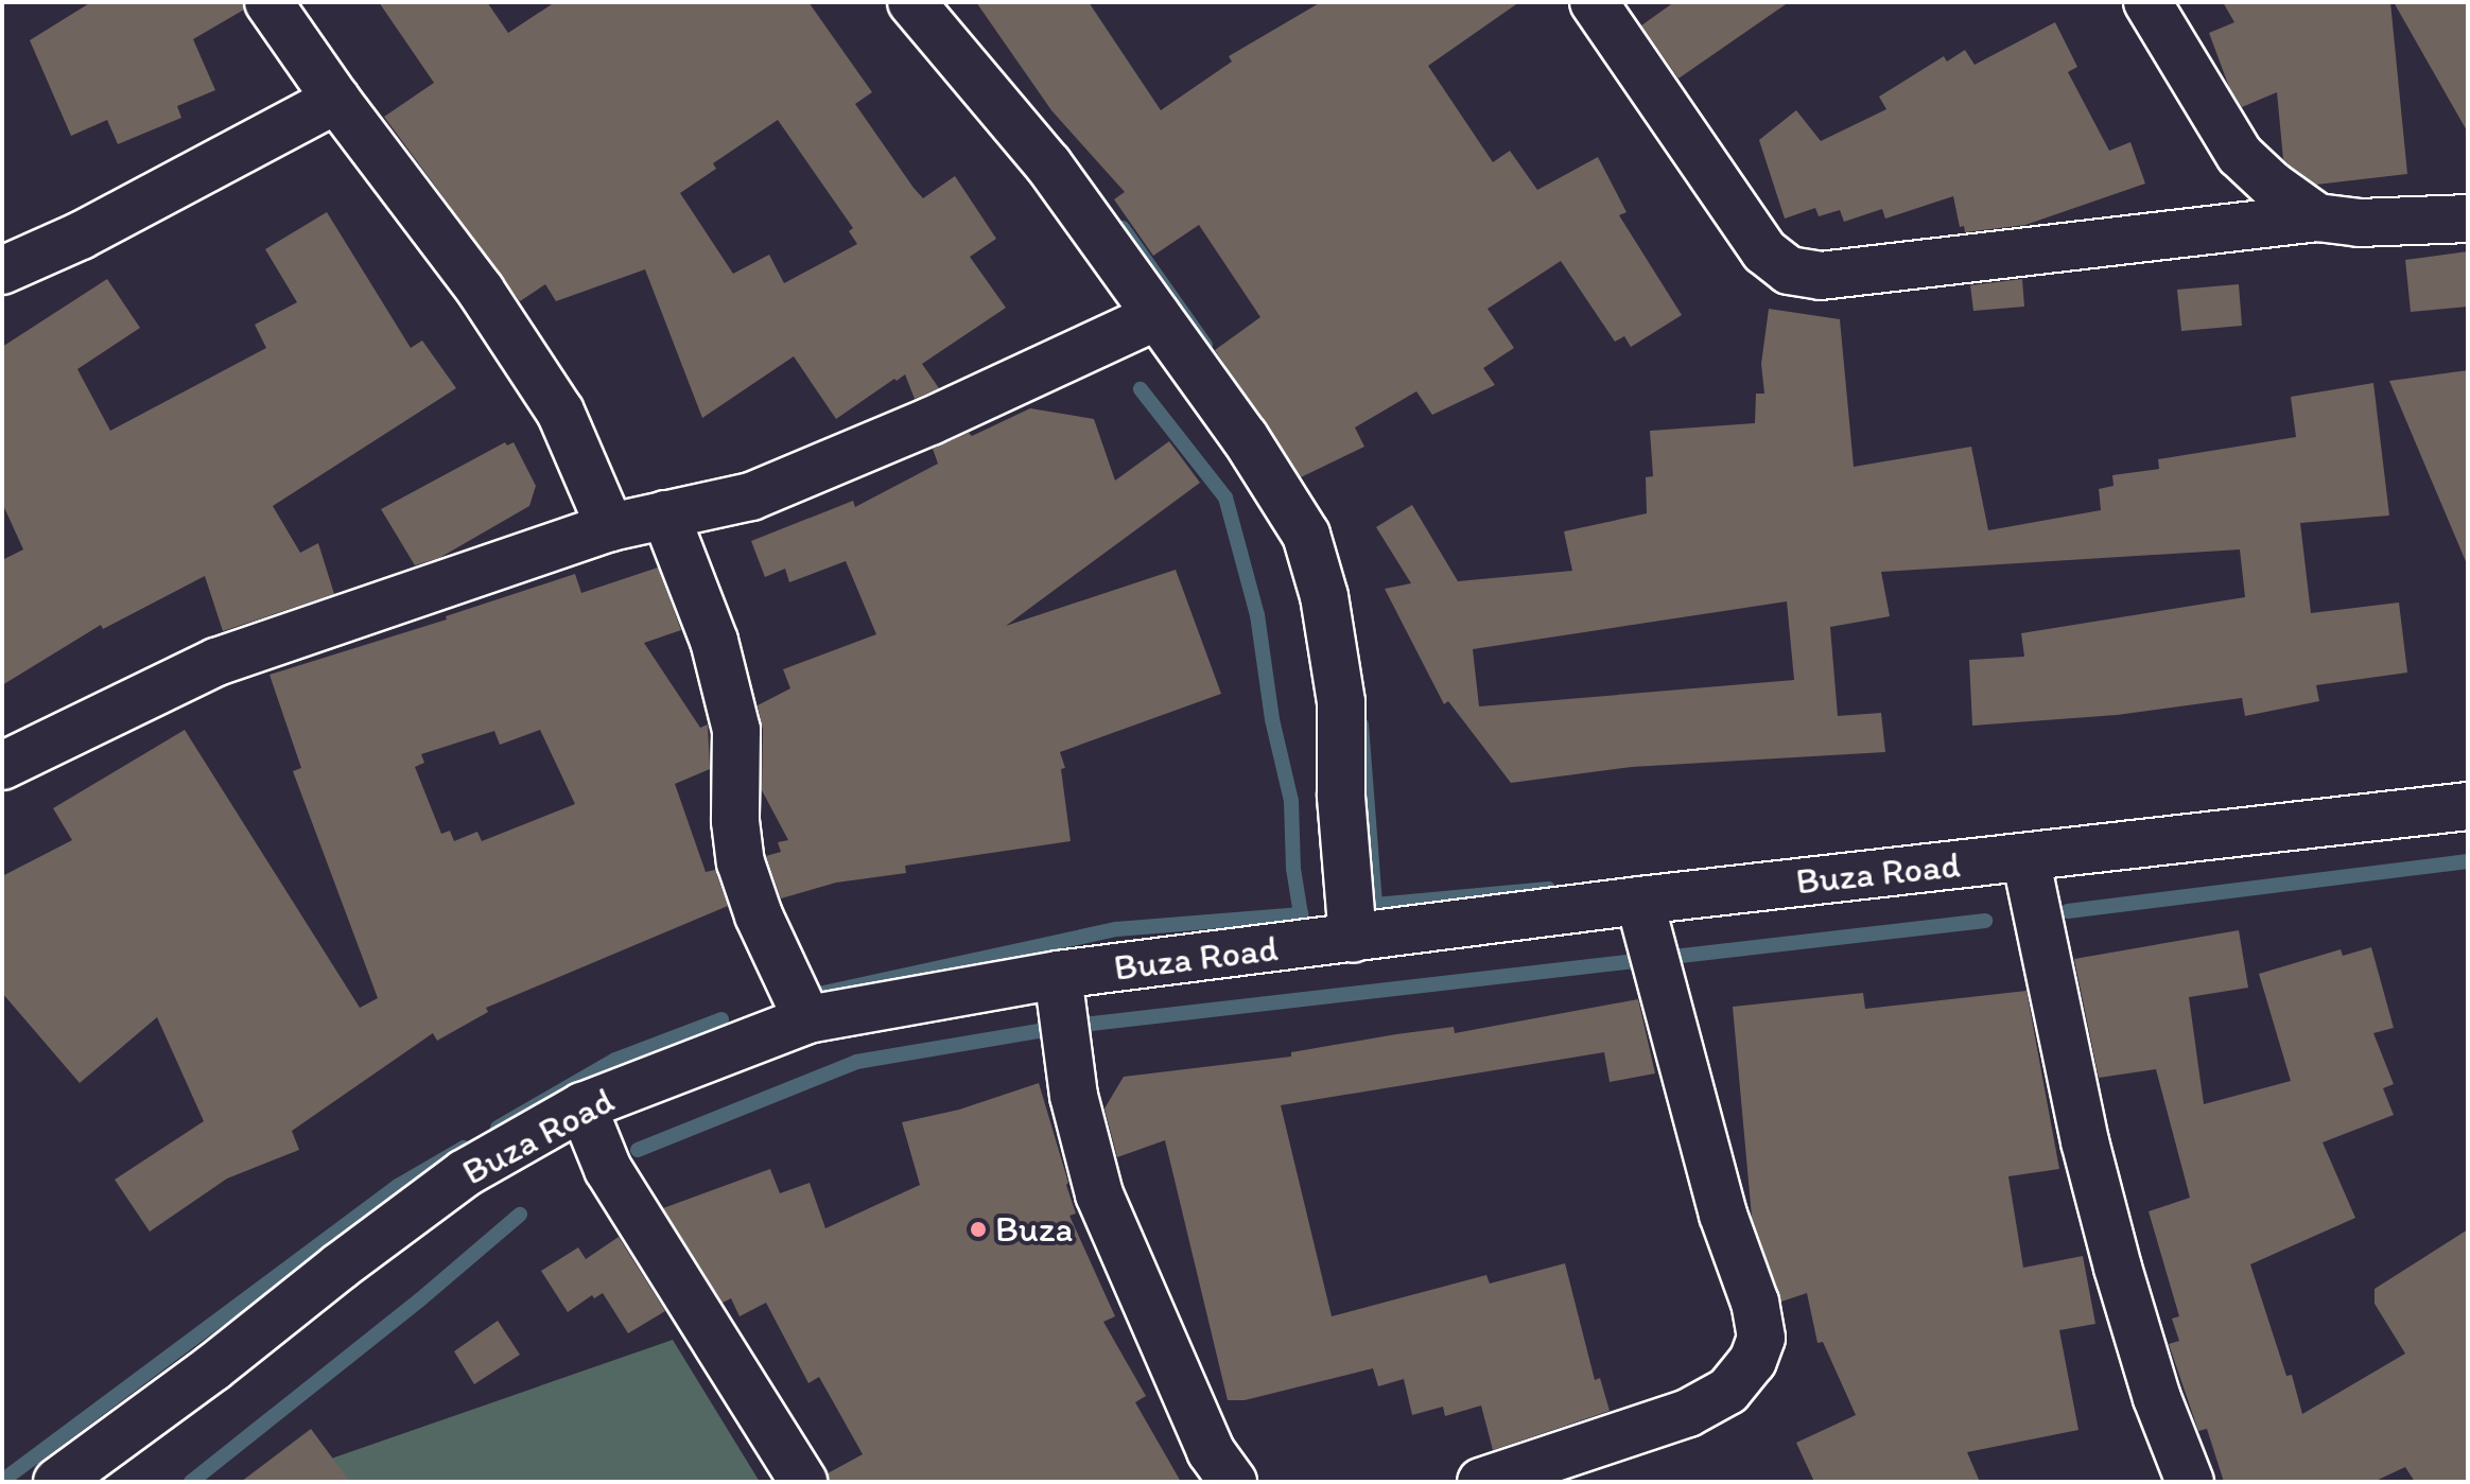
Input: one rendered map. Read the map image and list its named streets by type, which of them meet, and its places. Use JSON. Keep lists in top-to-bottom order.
{
  "streets": {
    "street": ["Buza Road"]
  },
  "places": ["Buza"]
}
